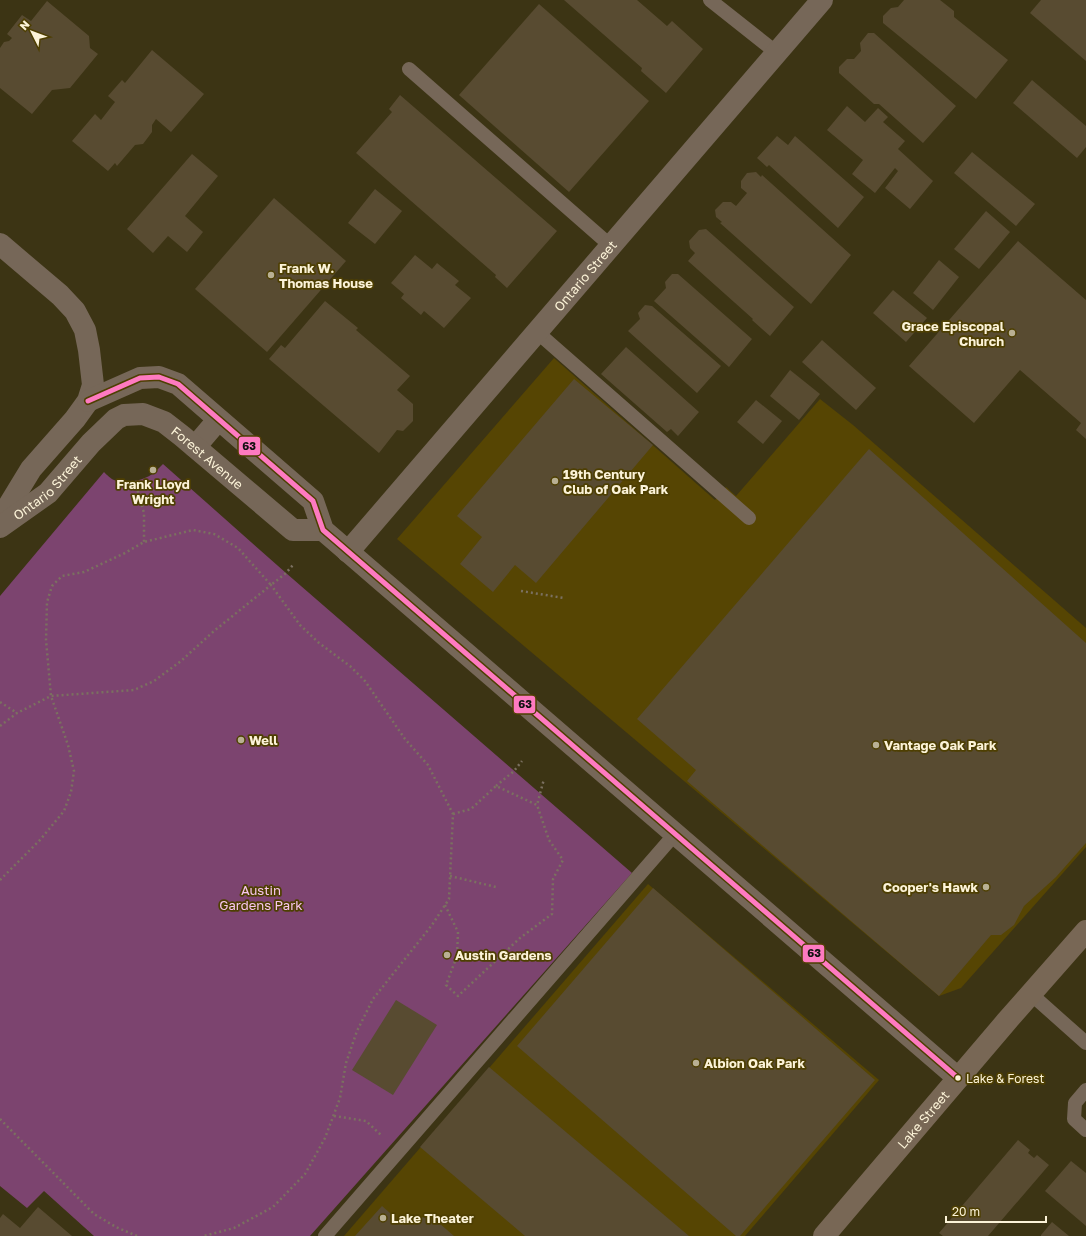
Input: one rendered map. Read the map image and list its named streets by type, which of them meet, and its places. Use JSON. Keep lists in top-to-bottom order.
{
  "streets": {
    "main road": ["Lake Street"],
    "street": ["Ontario Street", "Forest Avenue"]
  },
  "crossings": [
    ["Ontario Street", "Forest Avenue"]
  ],
  "parks": ["Austin Gardens Park"],
  "places": [
    "Frank W. Thomas House",
    "Grace Episcopal Church",
    "Frank Lloyd Wright",
    "19th Century Club of Oak Park",
    "Well",
    "Vantage Oak Park",
    "Cooper's Hawk",
    "Austin Gardens",
    "Albion Oak Park",
    "Lake & Forest",
    "Lake Theater"
  ],
  "lines": ["transit line 63"],
  "scale_bar": "20 m",
  "north": "top left"
}
